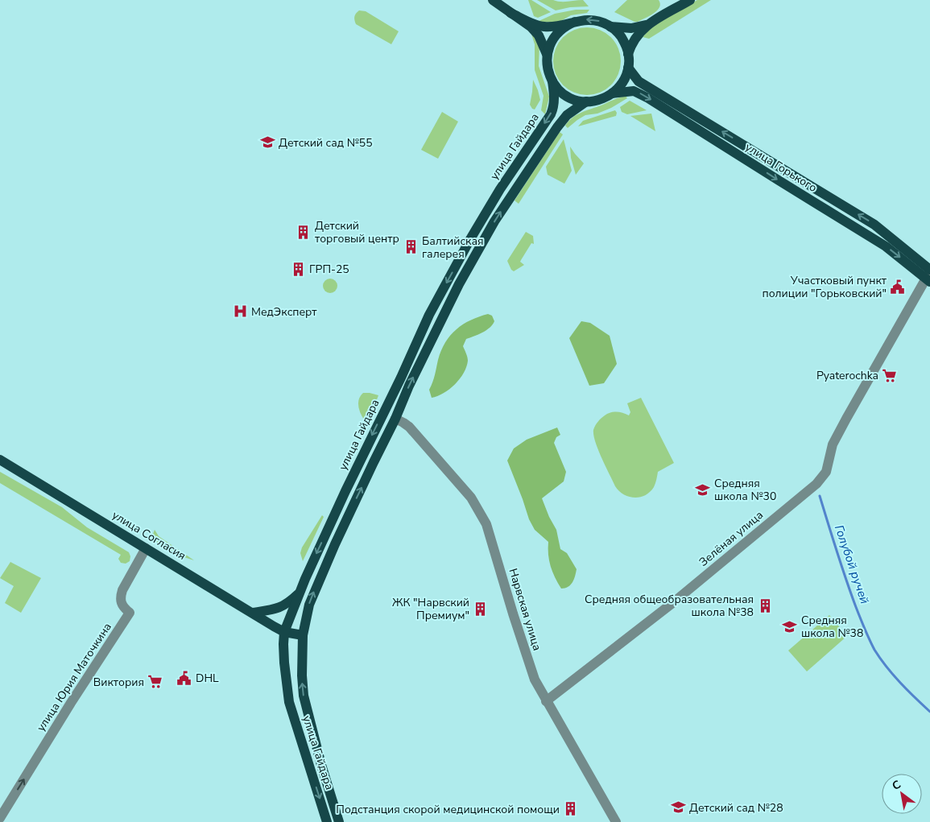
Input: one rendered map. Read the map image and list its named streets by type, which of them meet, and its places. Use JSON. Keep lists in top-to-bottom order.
{
  "streets": {
    "main road": ["улица Гайдара", "улица Горького", "улица Согласия"],
    "street": ["Зелёная улица", "Нарвская улица", "улица Юрия Маточкина"]
  },
  "crossings": [
    ["улица Гайдара", "улица Горького"],
    ["улица Гайдара", "улица Согласия"],
    ["улица Гайдара", "Нарвская улица"],
    ["улица Горького", "Зелёная улица"],
    ["улица Согласия", "улица Юрия Маточкина"],
    ["Зелёная улица", "Нарвская улица"]
  ],
  "one_way": ["улица Юрия Маточкина"],
  "water": ["Голубой ручей"],
  "places": {
    "school or university": [
      "Детский сад №55",
      "Средняя школа №30",
      "Средняя школа №38",
      "Детский сад №28"
    ],
    "building": [
      "Детский торговый центр",
      "Балтийская галерея",
      "ГРП-25",
      "Средняя общеобразовательная школа №38",
      "ЖК \"Нарвский Премиум\"",
      "Подстанция скорой медицинской помощи"
    ],
    "public building": ["Участковый пункт полиции \"Горьковский\"", "DHL"],
    "hospital": ["МедЭксперт"],
    "supermarket": ["Pyaterochka", "Виктория"]
  },
  "north": "top left"
}
